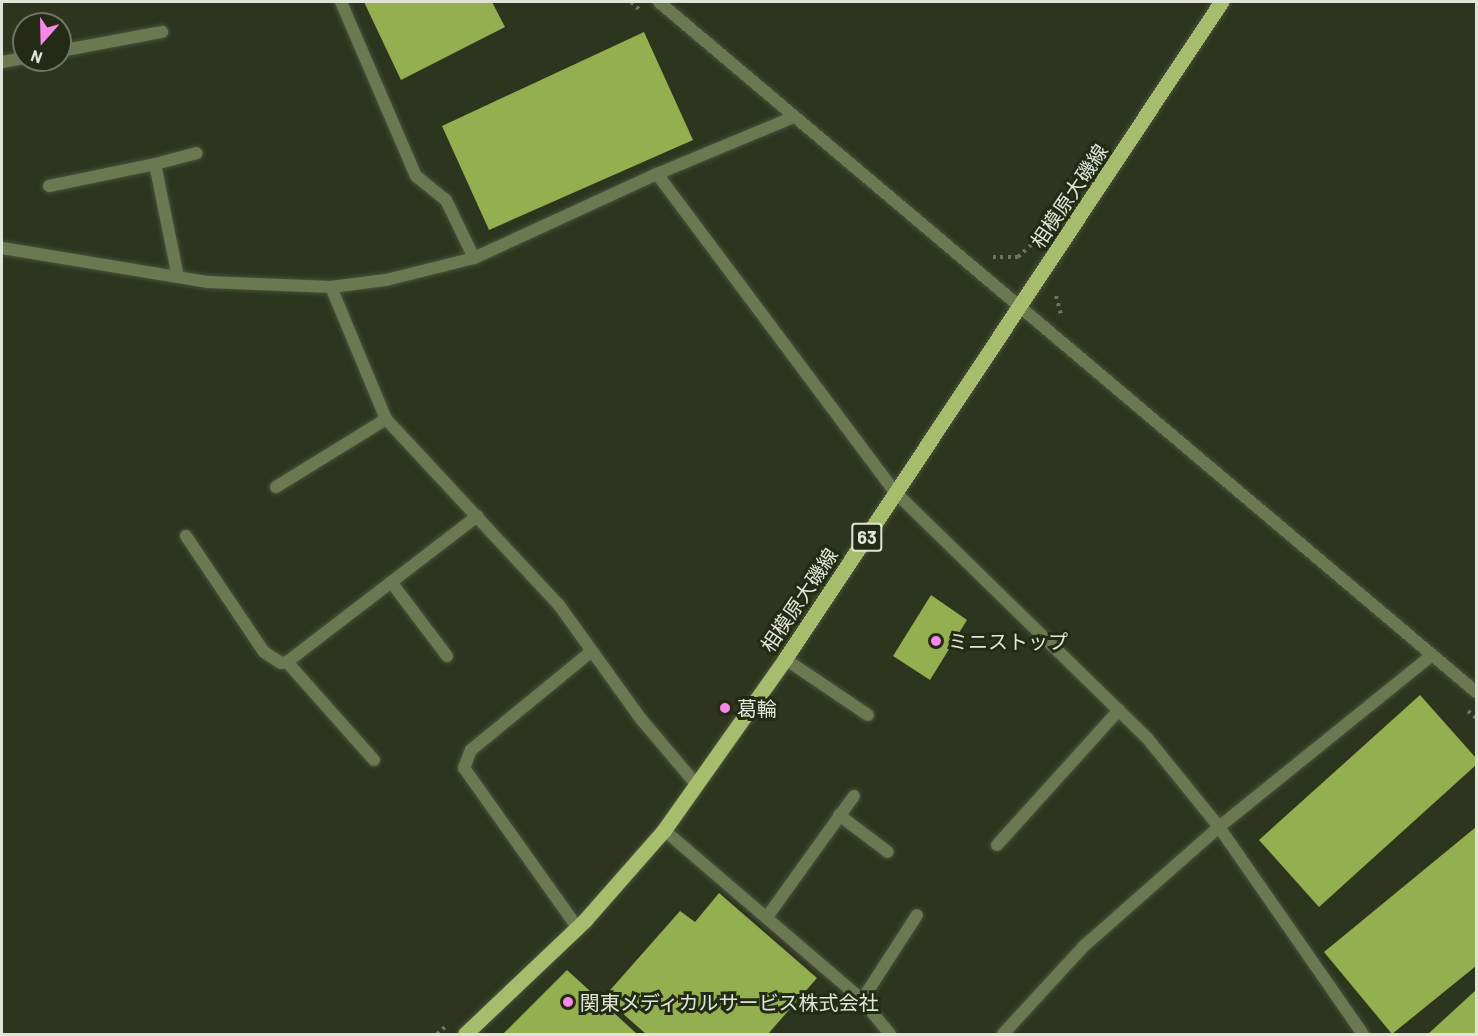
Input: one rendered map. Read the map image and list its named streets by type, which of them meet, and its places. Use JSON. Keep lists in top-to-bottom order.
{
  "streets": {
    "main road": ["相模原大磯線", "63"]
  },
  "places": ["ミニストップ", "葛輪", "関東メディカルサービス株式会社"],
  "north": "bottom"
}
